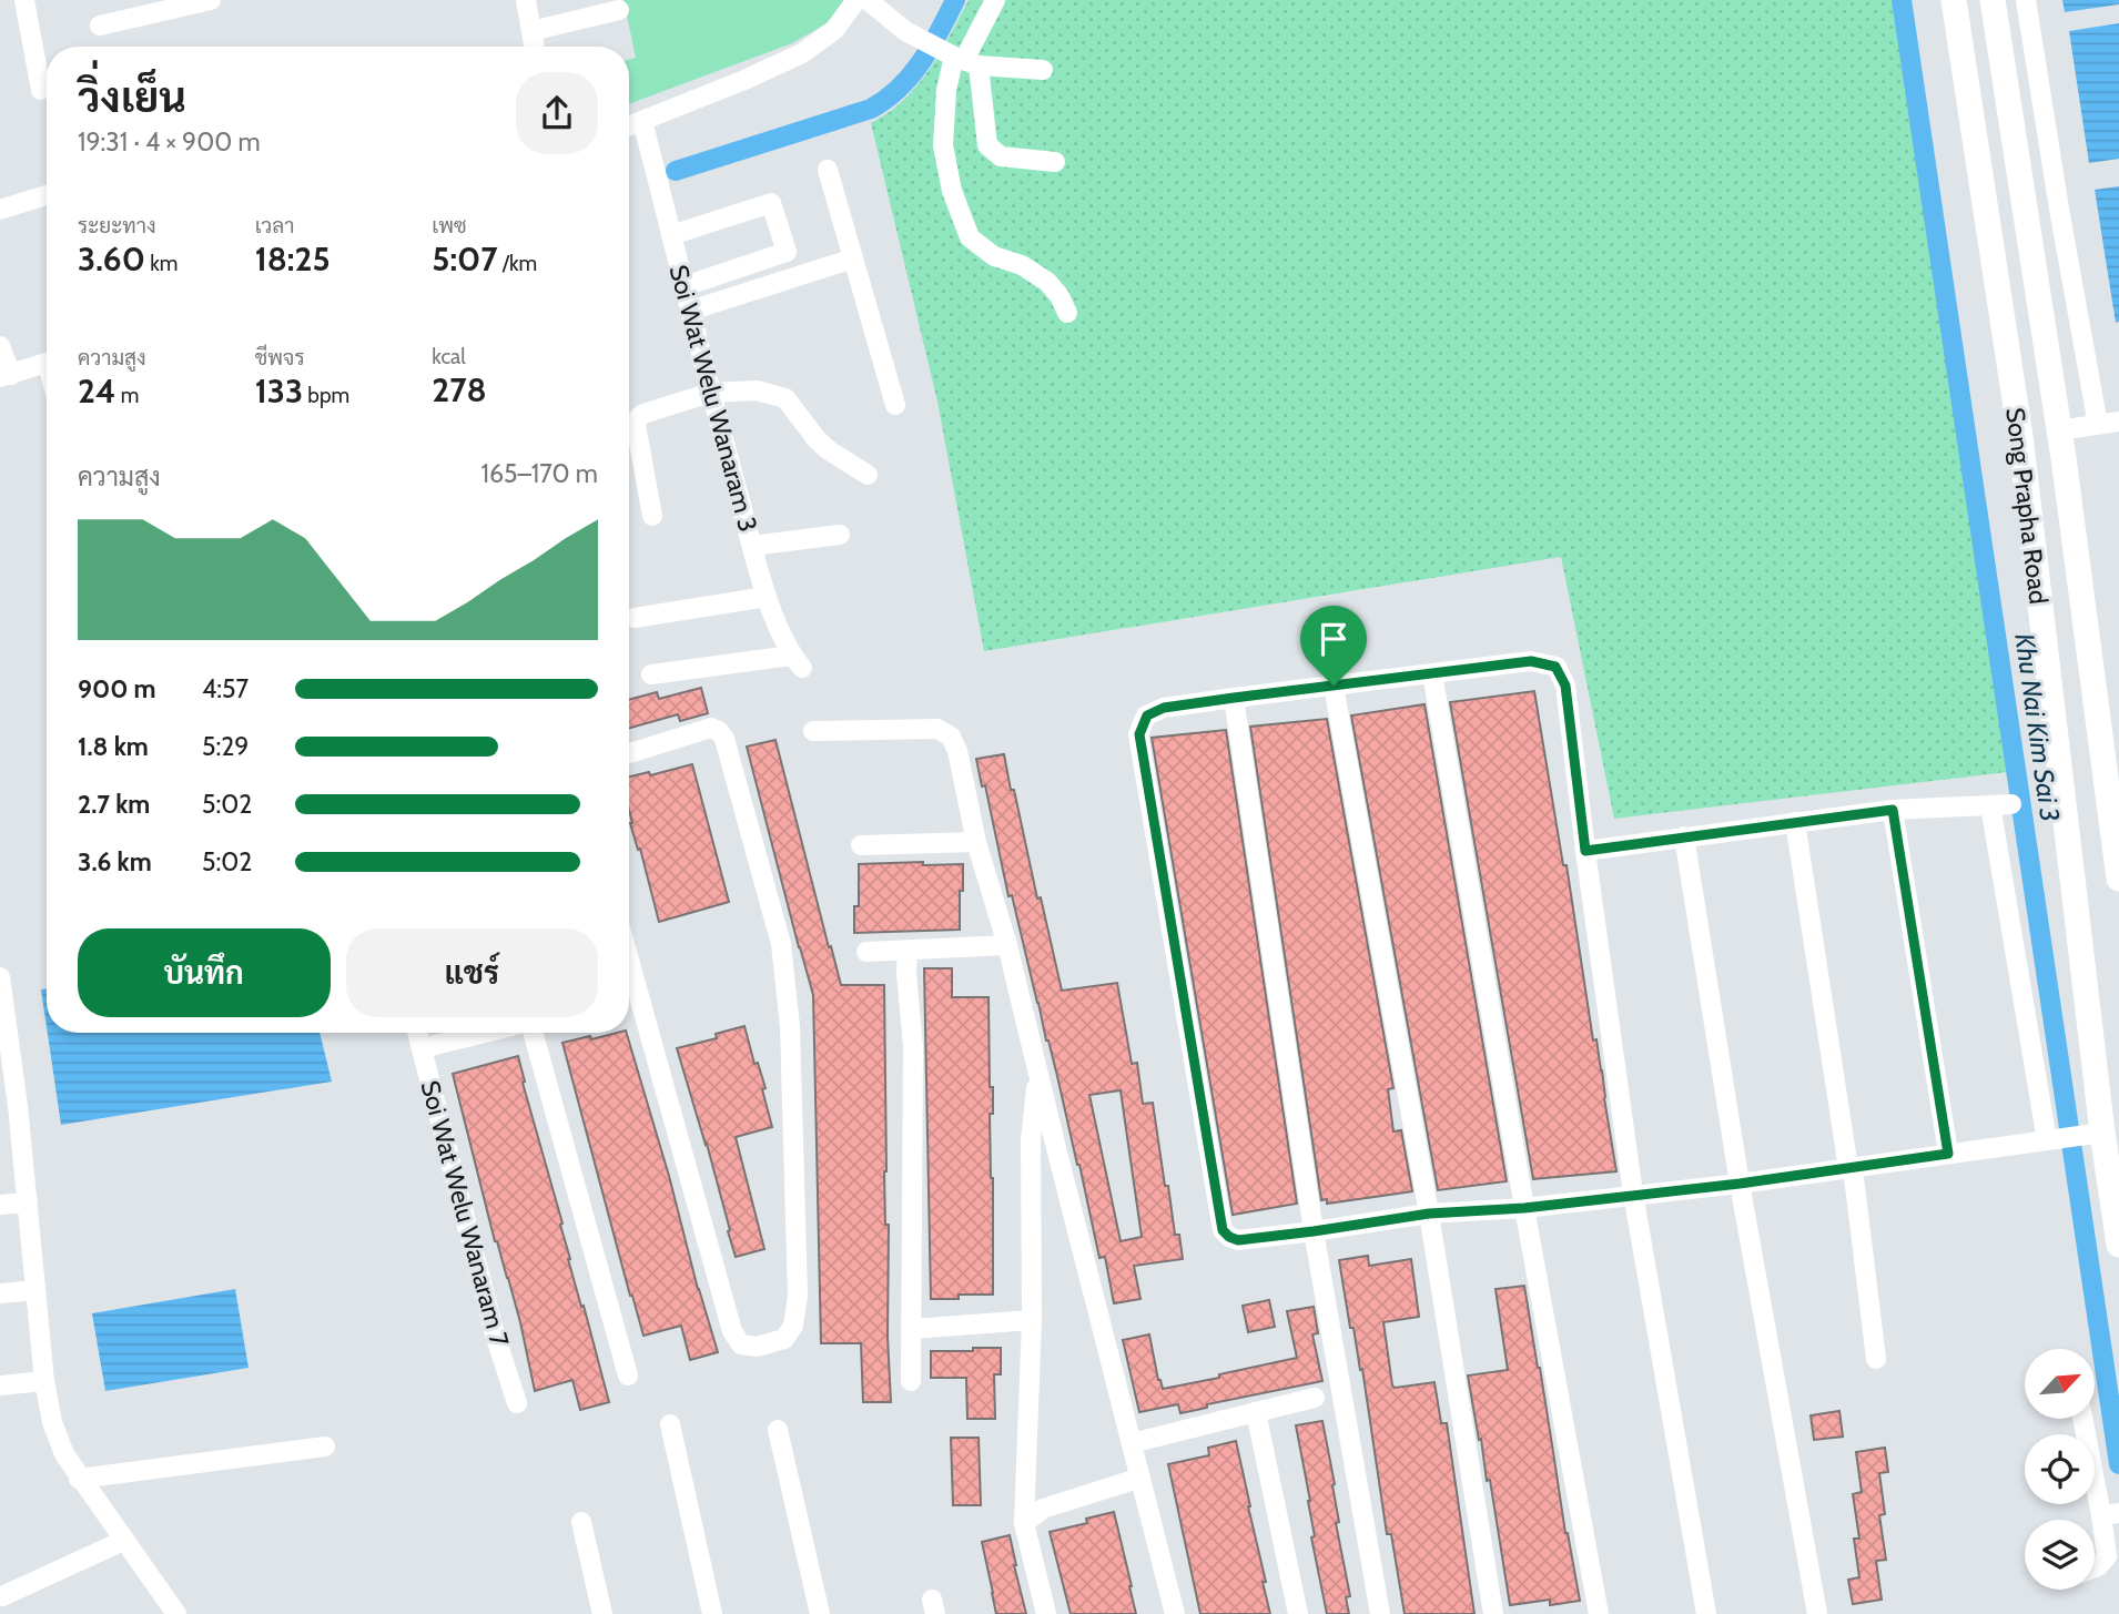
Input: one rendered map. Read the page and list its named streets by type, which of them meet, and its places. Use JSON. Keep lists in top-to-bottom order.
{
  "streets": {
    "main road": ["Song Prapha Road"],
    "street": ["Soi Wat Welu Wanaram 3", "Soi Wat Welu Wanaram 7"]
  },
  "water": ["Khu Nai Kim Sai 3"],
  "north": "top right",
  "page": {
    "heading": ["วิ่งเย็น", "19:31 · 4 × 900 m"],
    "stats": [
      ["ระยะทาง", "3.60 km"],
      ["เวลา", "18:25"],
      ["เพซ", "5:07 /km"],
      ["ความสูง", "24 m"],
      ["ชีพจร", "133 bpm"],
      ["kcal", "278"]
    ],
    "chart": ["ความสูง", "165–170 m"],
    "list": [
      {
        "name": "900 m",
        "note": "4:57"
      },
      {
        "name": "1.8 km",
        "note": "5:29"
      },
      {
        "name": "2.7 km",
        "note": "5:02"
      },
      {
        "name": "3.6 km",
        "note": "5:02"
      }
    ],
    "buttons": ["บันทึก", "แชร์"]
  }
}
